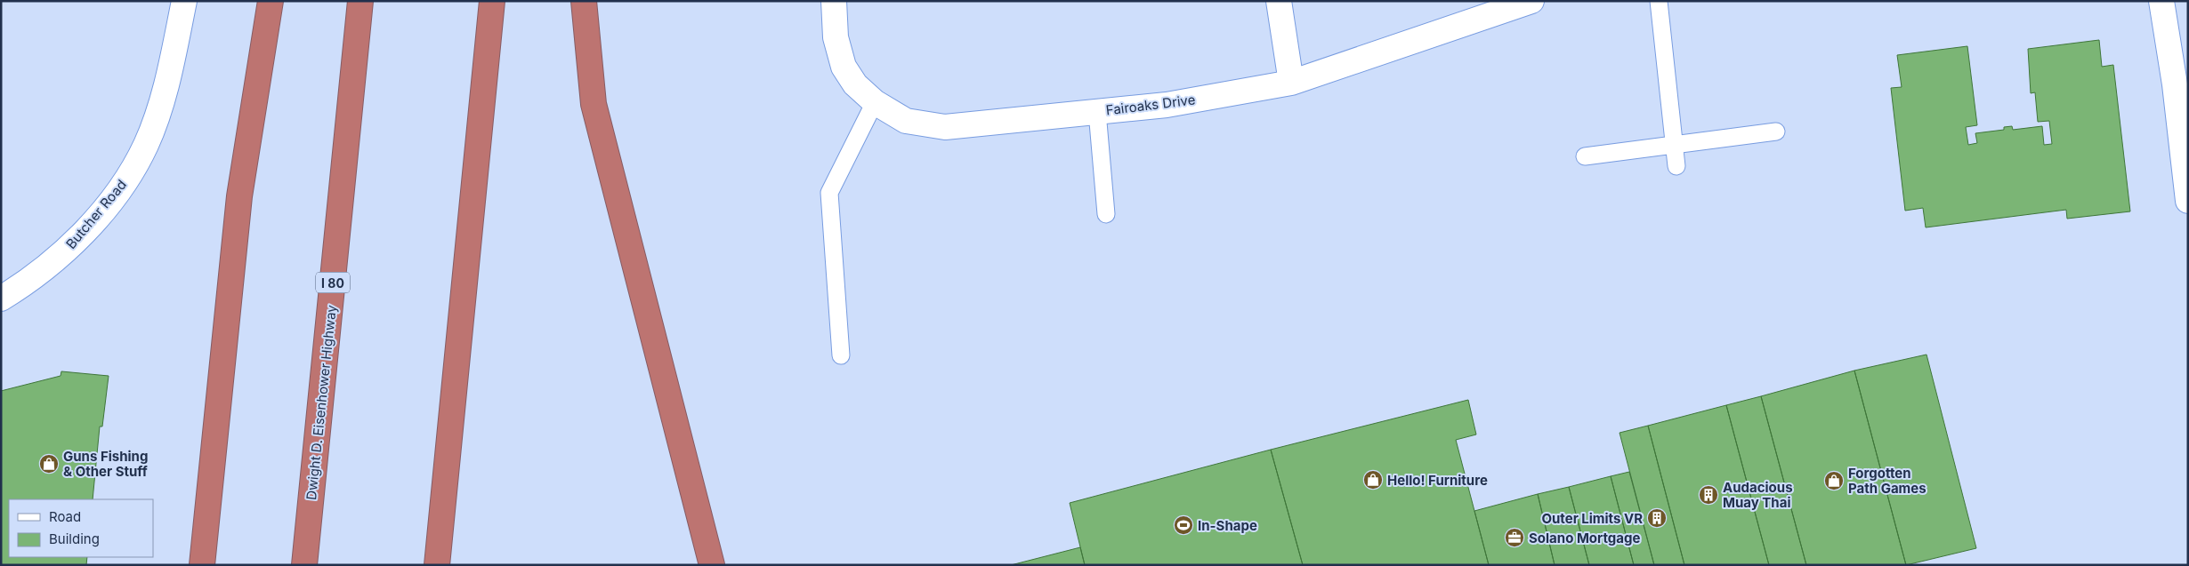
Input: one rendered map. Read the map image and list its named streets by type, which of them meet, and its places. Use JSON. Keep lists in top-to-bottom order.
{
  "streets": {
    "highway": ["I 80", "Dwight D. Eisenhower Highway"],
    "street": ["Fairoaks Drive", "Butcher Road"]
  },
  "places": {
    "shop": ["Guns Fishing & Other Stuff", "Hello! Furniture", "Forgotten Path Games"],
    "building": ["Audacious Muay Thai", "Outer Limits VR"],
    "sports": ["In-Shape"],
    "office": ["Solano Mortgage"]
  },
  "legend": ["Road", "Building"]
}
